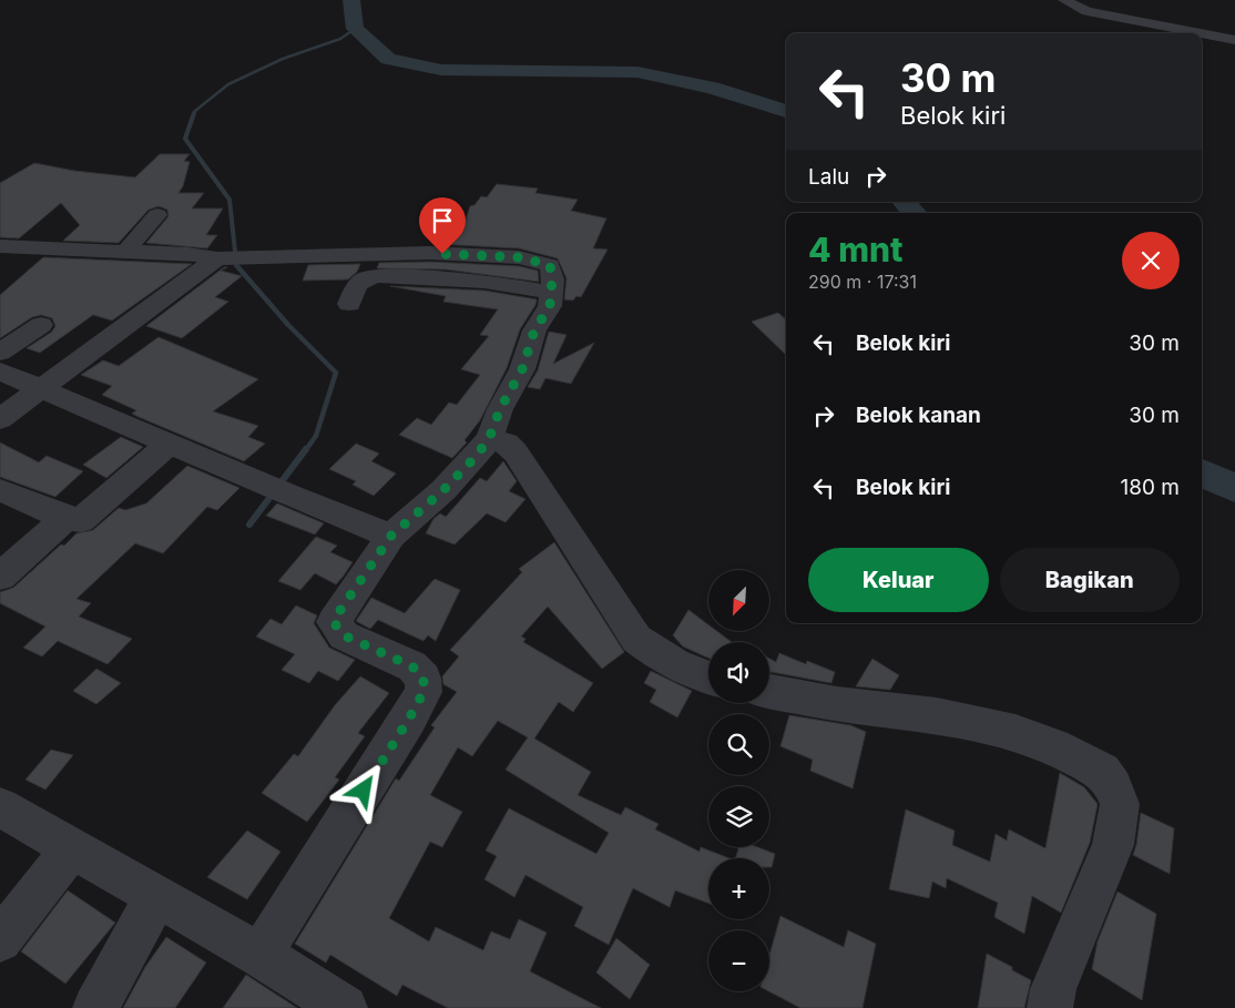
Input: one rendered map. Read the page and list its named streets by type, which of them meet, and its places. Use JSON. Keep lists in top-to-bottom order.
{
  "north": "bottom left",
  "page": {
    "turn": ["30 m", "Belok kiri"],
    "then": "Lalu",
    "heading": ["4 mnt", "290 m · 17:31"],
    "list": [
      {
        "name": "Belok kiri",
        "value": "30 m"
      },
      {
        "name": "Belok kanan",
        "value": "30 m"
      },
      {
        "name": "Belok kiri",
        "value": "180 m"
      }
    ],
    "buttons": ["Keluar", "Bagikan"],
    "map_buttons": ["+", "−"]
  }
}
